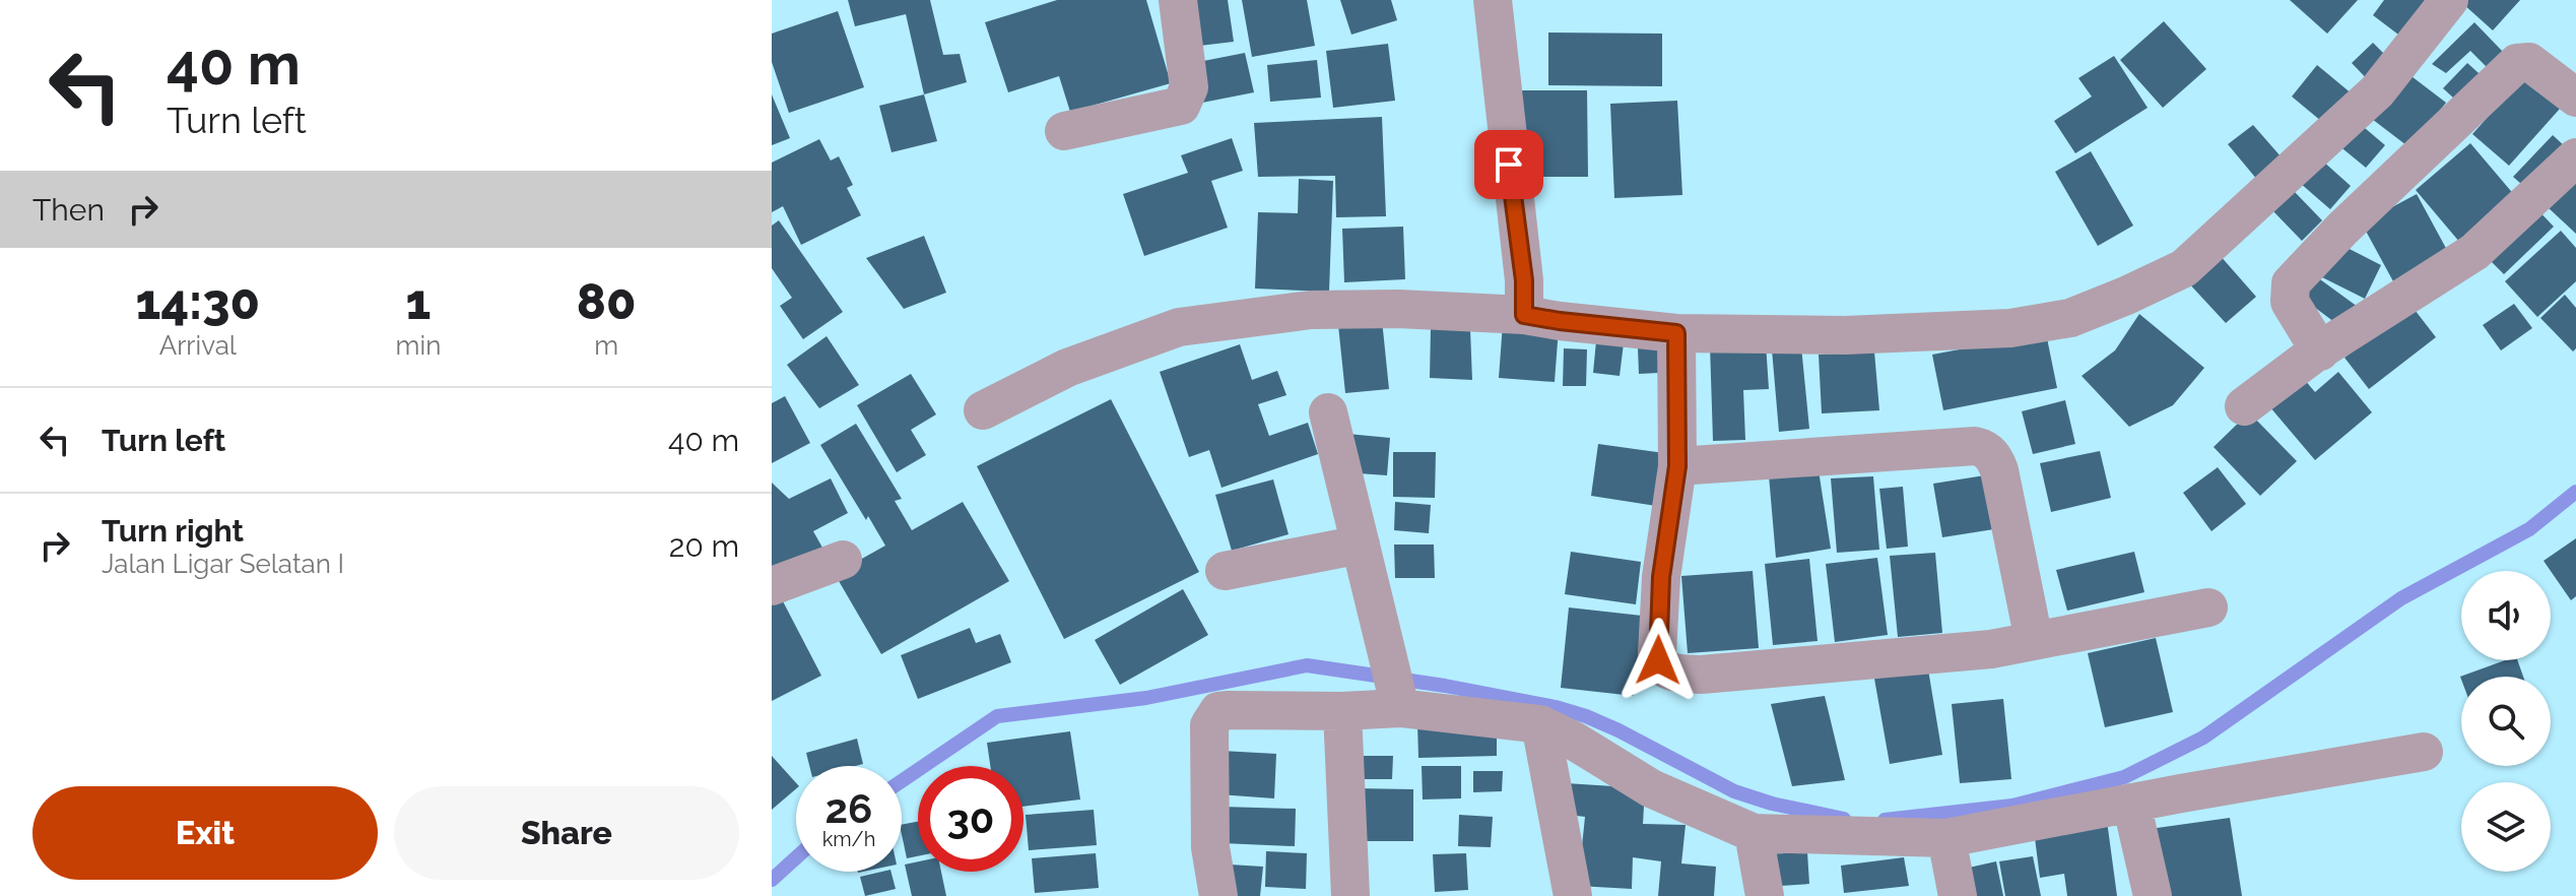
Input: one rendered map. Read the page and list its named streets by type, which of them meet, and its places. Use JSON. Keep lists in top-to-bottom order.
{
  "page": {
    "turn": ["40 m", "Turn left"],
    "then": "Then",
    "eta": [
      "14:30",
      "Arrival",
      "1",
      "min",
      "80",
      "m"
    ],
    "list": [
      {
        "name": "Turn left",
        "value": "40 m"
      },
      {
        "name": "Turn right",
        "note": "Jalan Ligar Selatan I",
        "value": "20 m"
      }
    ],
    "speed": "26 km/h",
    "limit": "30",
    "buttons": ["Exit", "Share"]
  }
}
